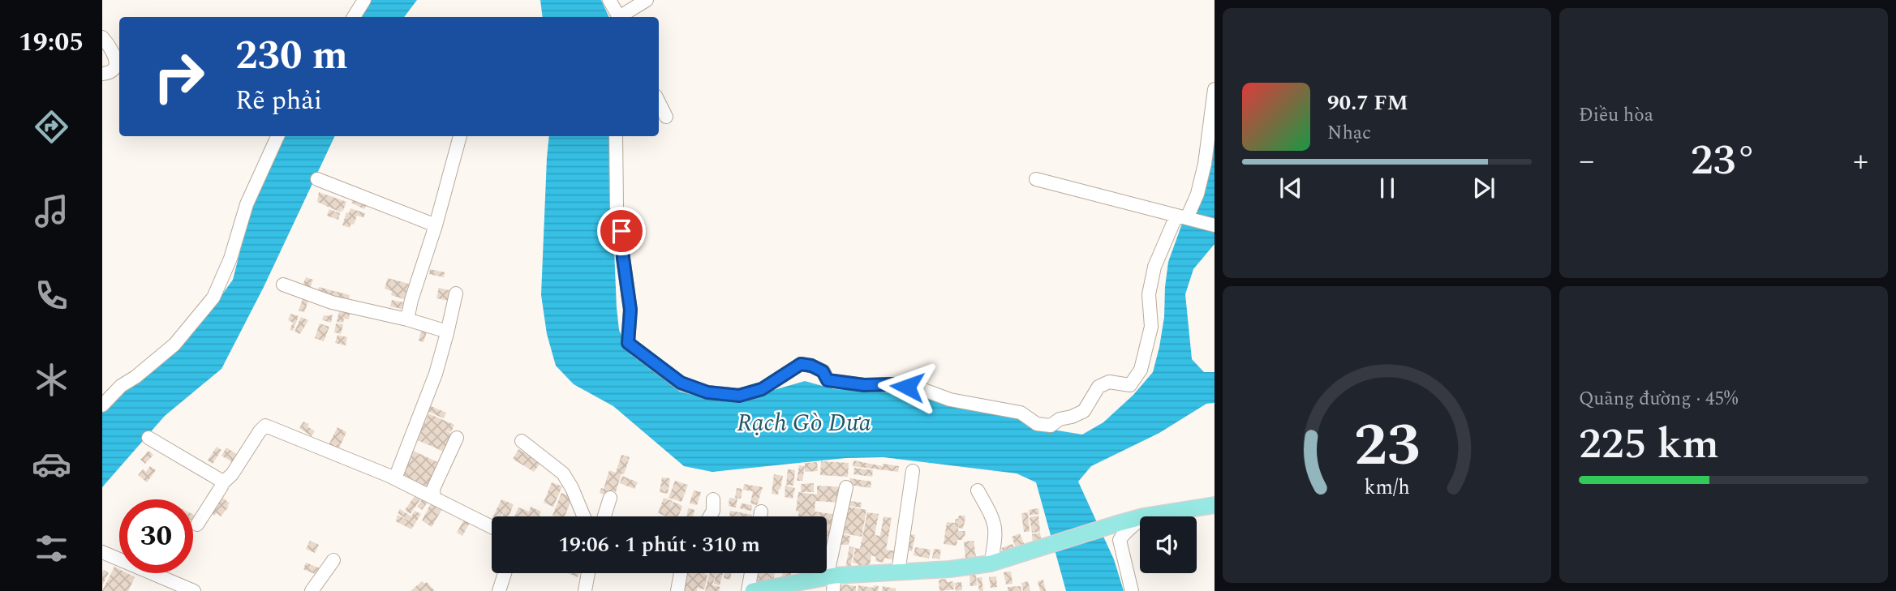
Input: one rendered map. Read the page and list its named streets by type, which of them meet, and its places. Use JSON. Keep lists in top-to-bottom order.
{
  "water": ["Rạch Gò Dưa"],
  "page": {
    "tabs": "19:05",
    "tile": [
      "Điều hòa",
      ["Quãng đường · 45%", "225 km"]
    ],
    "turn": ["230 m", "Rẽ phải"],
    "song": ["90.7 FM", "Nhạc"],
    "heat": ["−", "23°", "+"],
    "limit": "30",
    "trip": "19:06 · 1 phút · 310 m",
    "gauge": ["23", "km/h"]
  }
}
